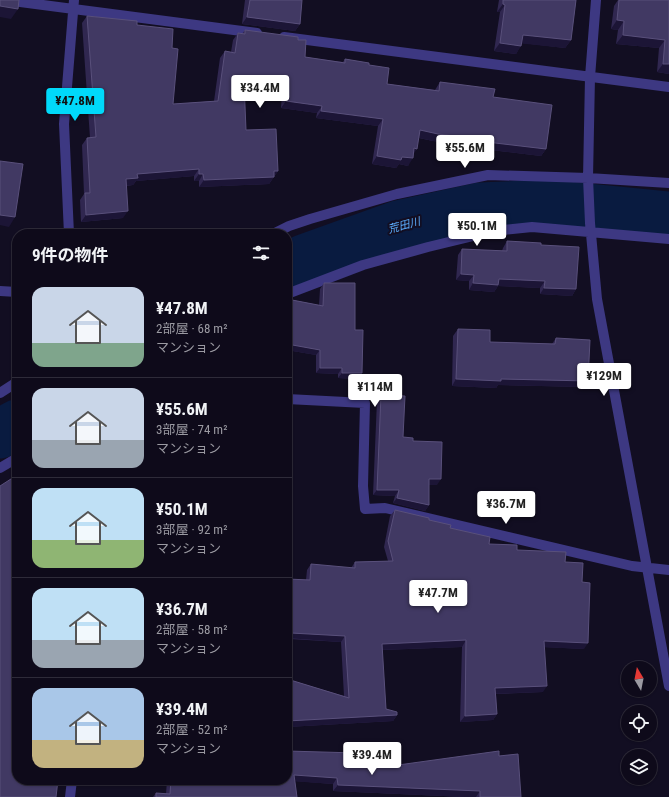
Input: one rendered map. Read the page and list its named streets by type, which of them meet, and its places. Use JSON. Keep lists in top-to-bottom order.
{
  "water": ["荒田川"],
  "north": "top",
  "page": {
    "price": [
      "¥34.4M",
      "¥47.8M",
      "¥55.6M",
      "¥50.1M",
      "¥129M",
      "¥114M",
      "¥36.7M",
      "¥47.7M",
      "¥39.4M"
    ],
    "heading": "9件の物件",
    "list": [
      {
        "name": "¥47.8M",
        "note": "2部屋 · 68 m² · マンション"
      },
      {
        "name": "¥55.6M",
        "note": "3部屋 · 74 m² · マンション"
      },
      {
        "name": "¥50.1M",
        "note": "3部屋 · 92 m² · マンション"
      },
      {
        "name": "¥36.7M",
        "note": "2部屋 · 58 m² · マンション"
      },
      {
        "name": "¥39.4M",
        "note": "2部屋 · 52 m² · マンション"
      }
    ]
  }
}
